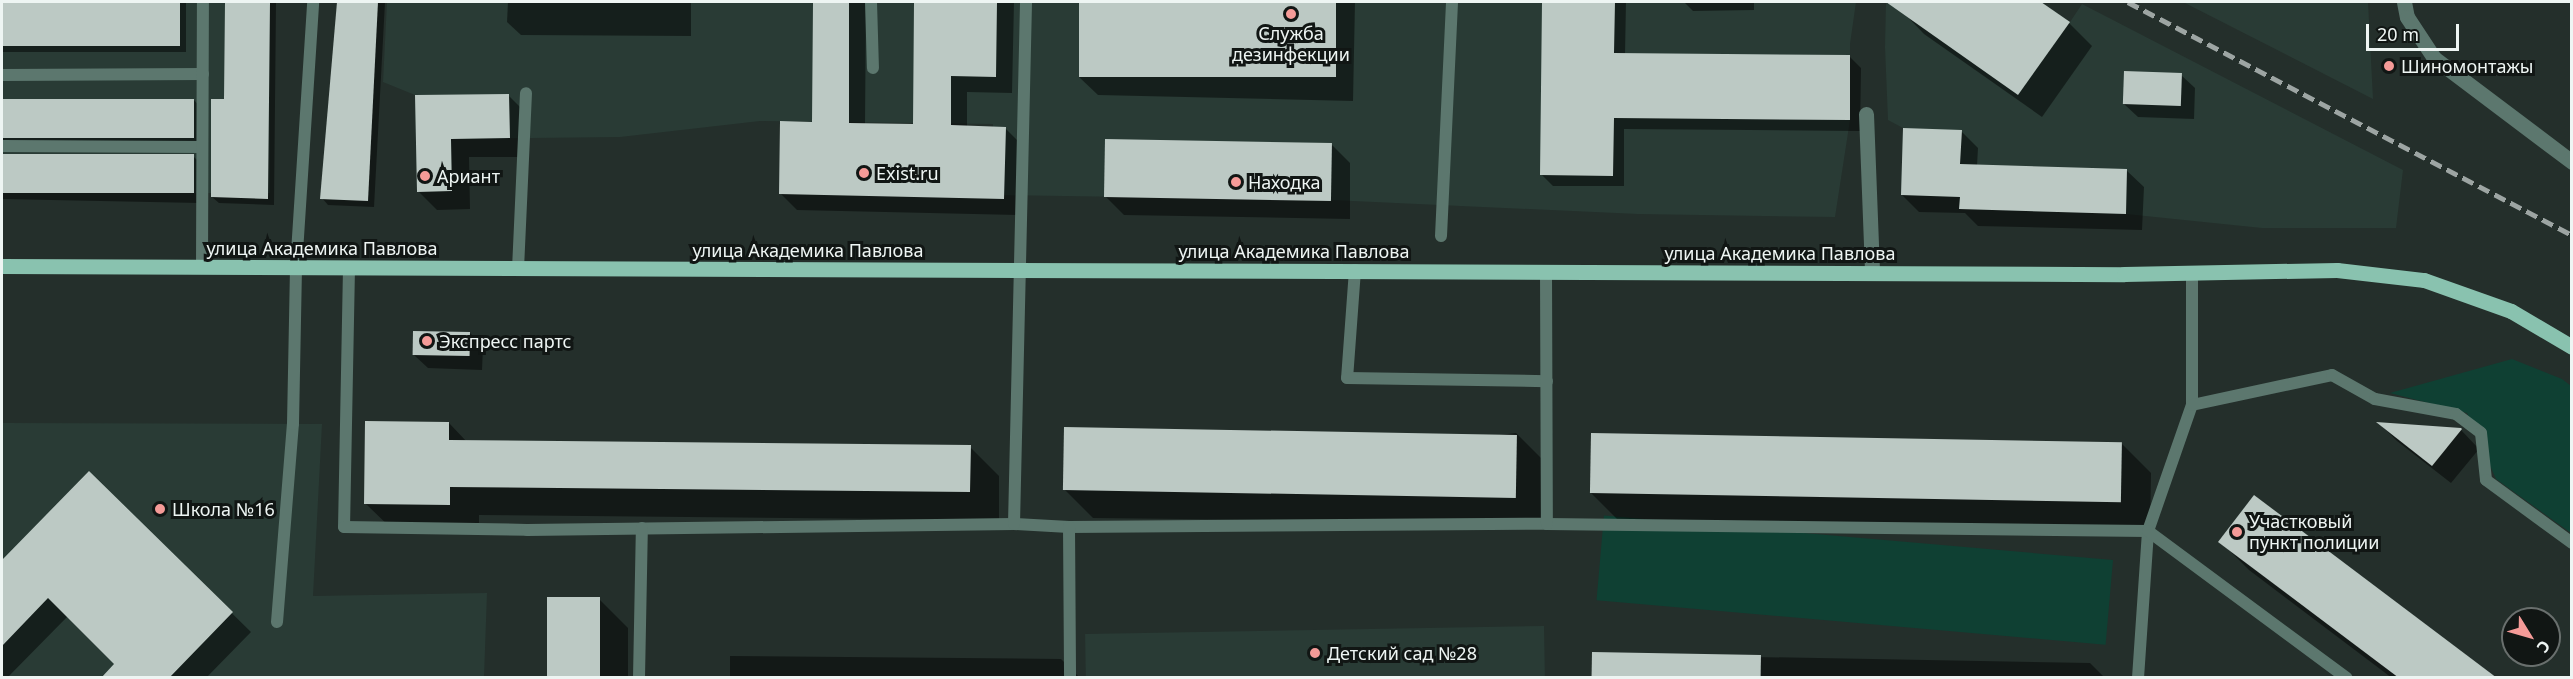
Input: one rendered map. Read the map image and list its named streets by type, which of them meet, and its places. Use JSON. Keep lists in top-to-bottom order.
{
  "streets": {
    "main road": ["улица Академика Павлова"]
  },
  "places": [
    "Служба дезинфекции",
    "Шиномонтажы",
    "Exist.ru",
    "Ариант",
    "Находка",
    "Экспресс партс",
    "Школа №16",
    "Участковый пункт полиции",
    "Детский сад №28"
  ],
  "scale_bar": "20 m",
  "north": "bottom right"
}
